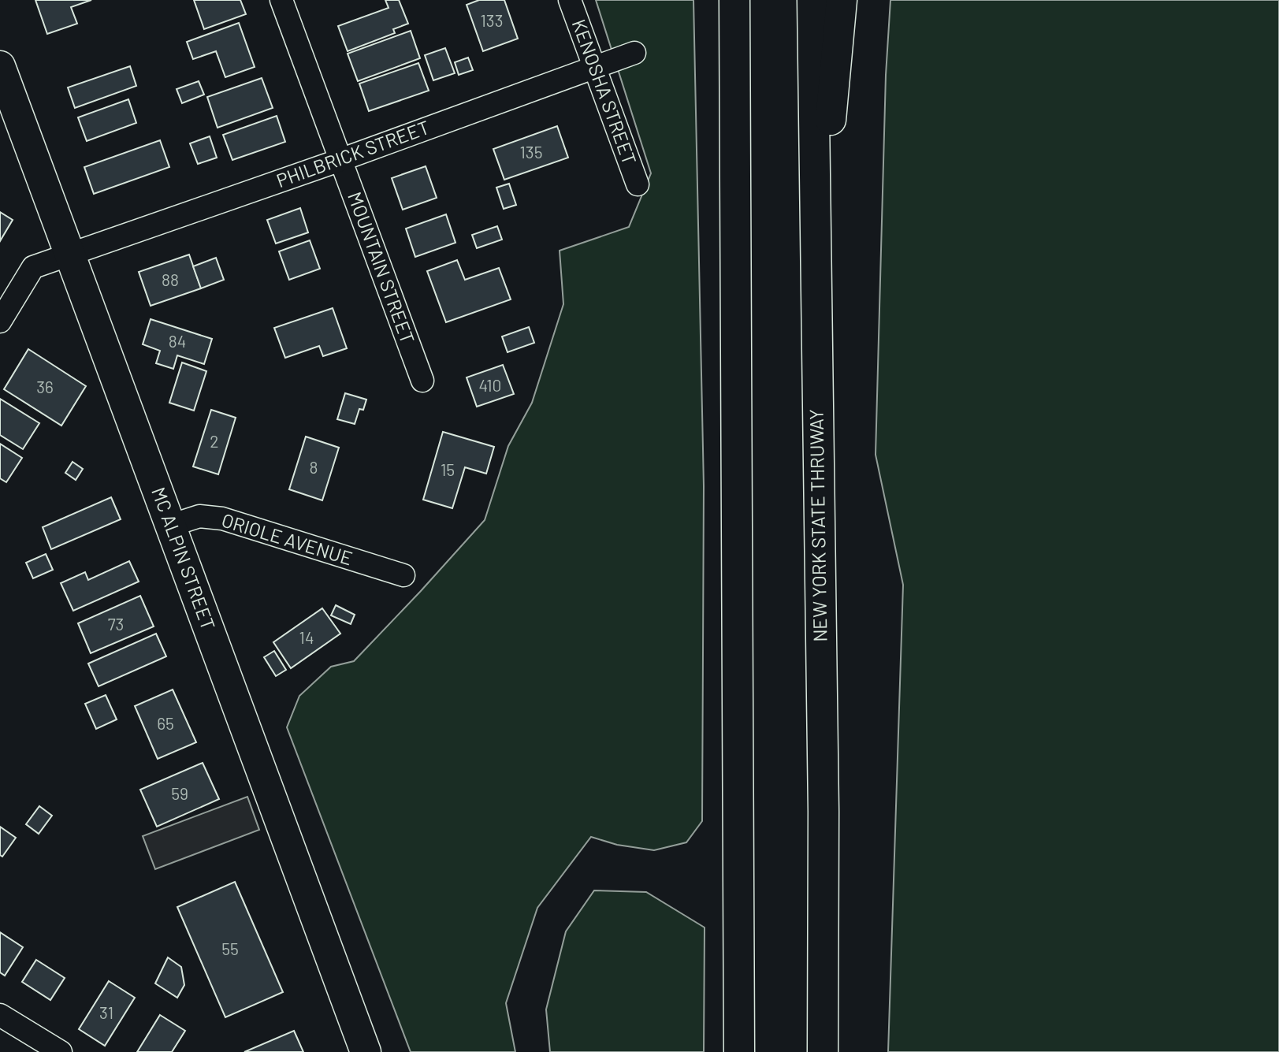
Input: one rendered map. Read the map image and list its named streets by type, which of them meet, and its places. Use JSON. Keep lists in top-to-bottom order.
{
  "streets": {
    "main road": ["NEW YORK STATE THRUWAY", "MC ALPIN STREET"],
    "street": [
      "KENOSHA STREET",
      "PHILBRICK STREET",
      "MOUNTAIN STREET",
      "ORIOLE AVENUE"
    ]
  },
  "crossings": [
    ["KENOSHA STREET", "PHILBRICK STREET"],
    ["PHILBRICK STREET", "MOUNTAIN STREET"],
    ["PHILBRICK STREET", "MC ALPIN STREET"],
    ["ORIOLE AVENUE", "MC ALPIN STREET"]
  ],
  "house_numbers": [
    "133",
    "135",
    "88",
    "84",
    "410",
    "36",
    "2",
    "8",
    "15",
    "73",
    "14",
    "65",
    "59",
    "55",
    "31"
  ]
}
